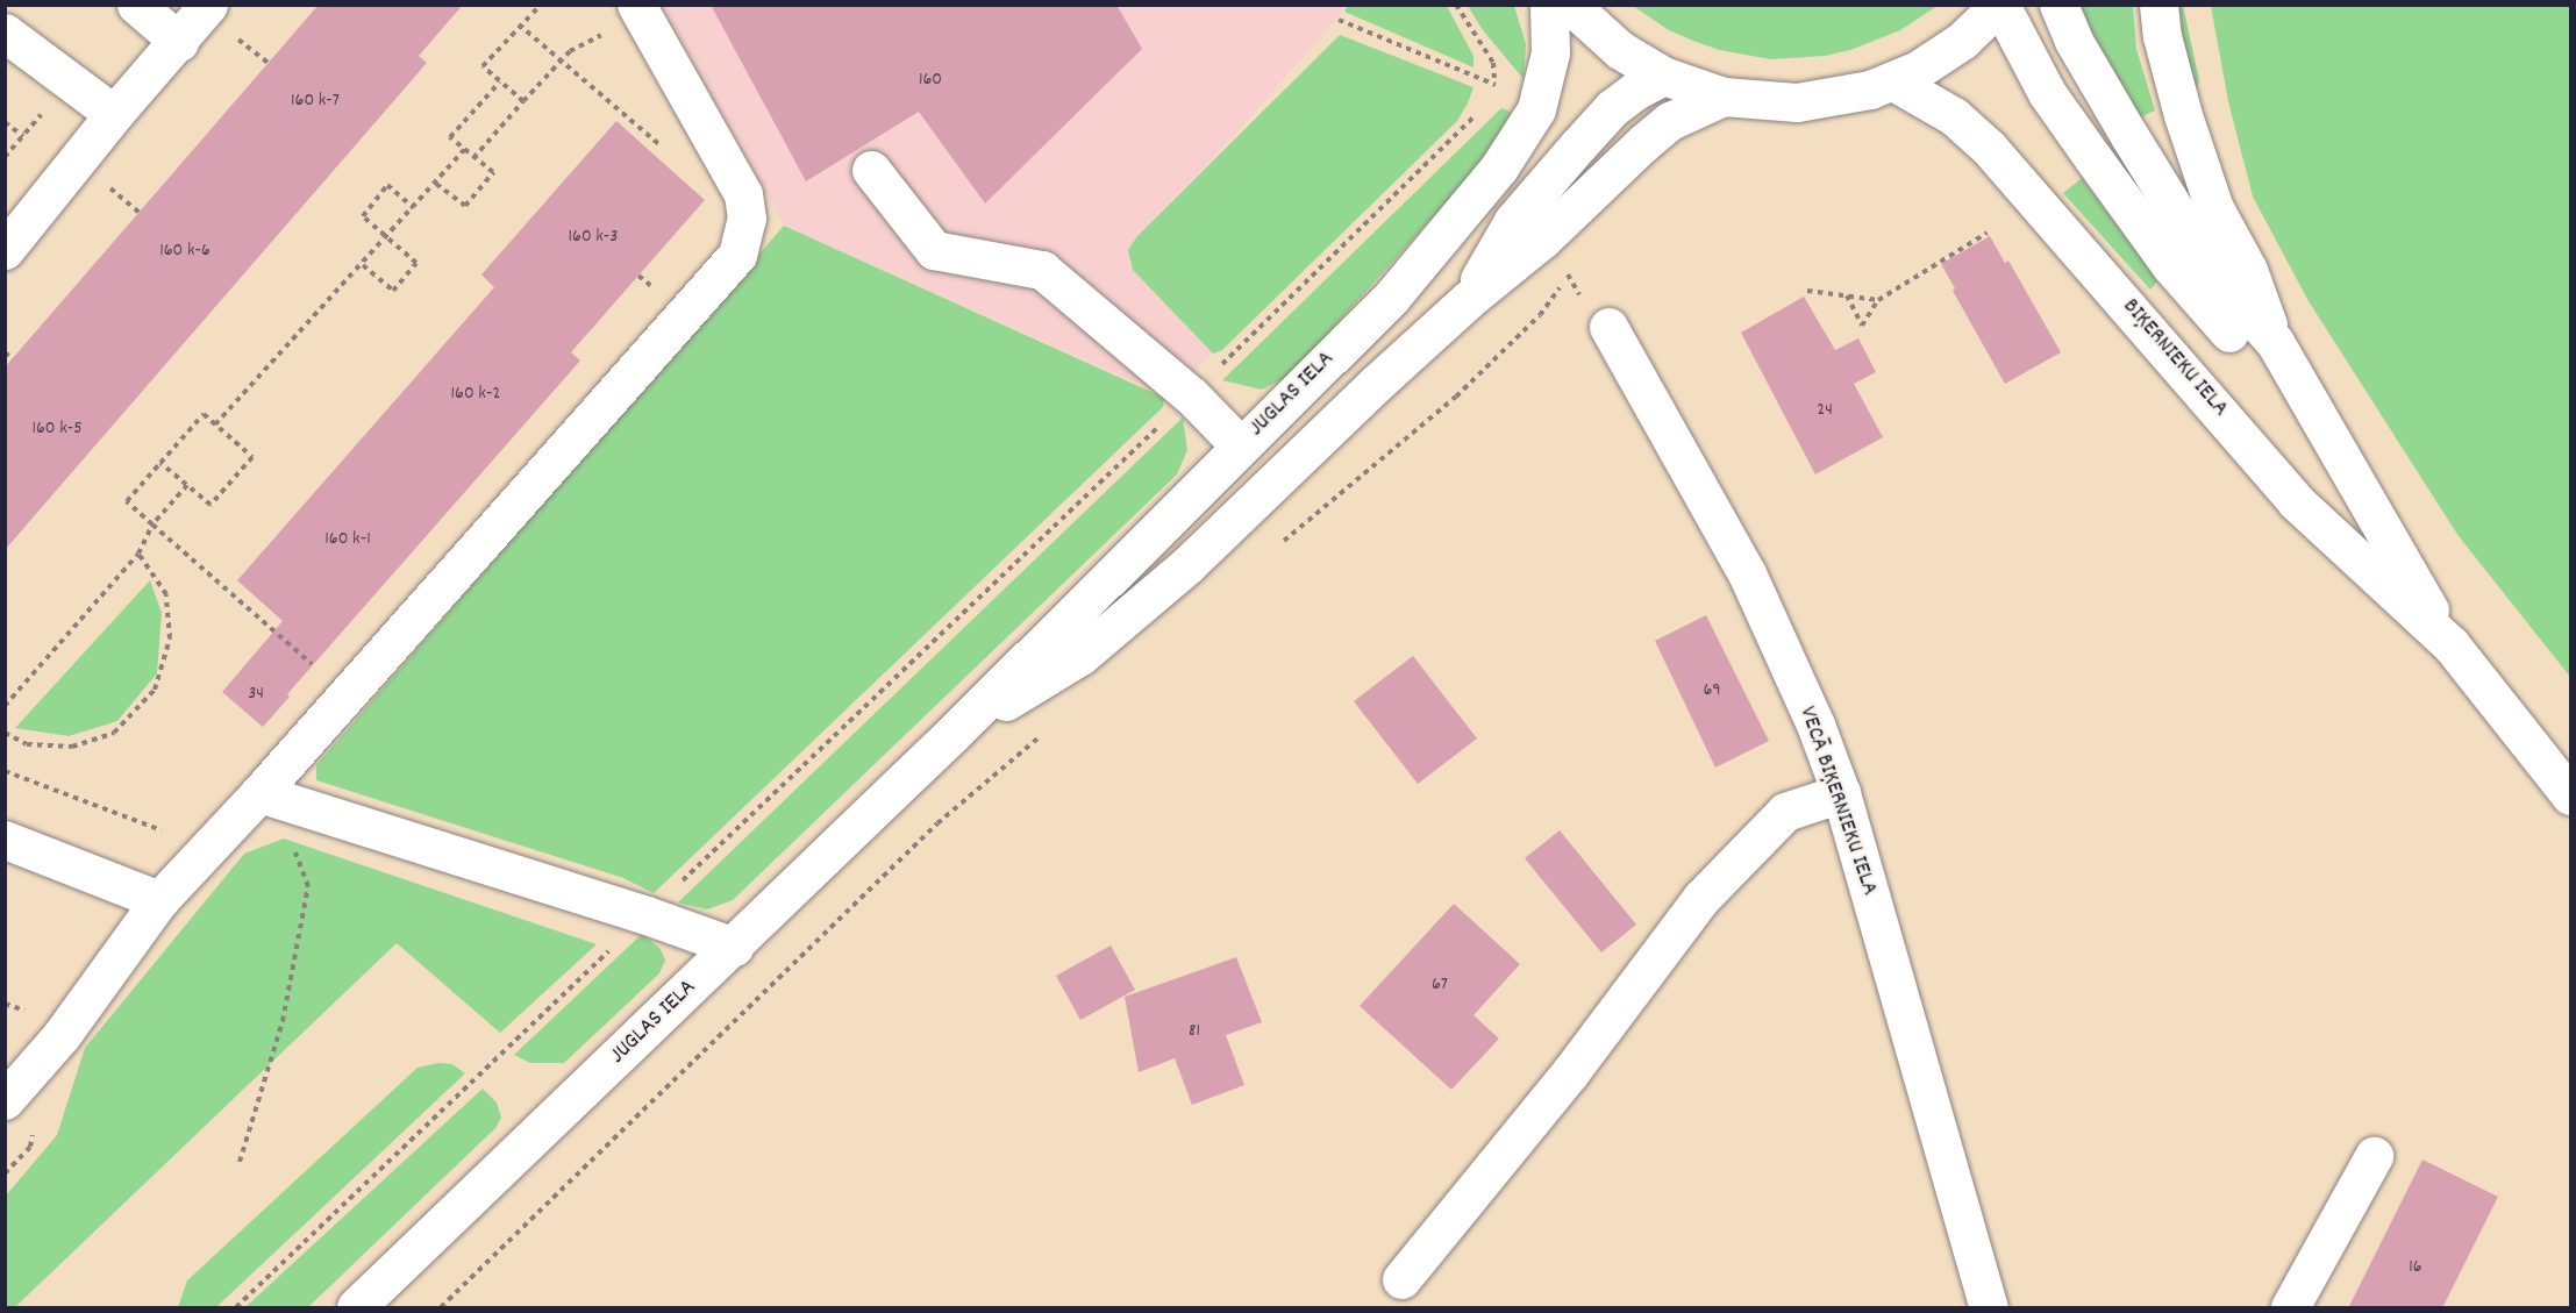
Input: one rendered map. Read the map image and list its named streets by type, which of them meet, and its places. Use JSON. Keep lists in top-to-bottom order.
{
  "streets": {
    "main road": ["BIĶERNIEKU IELA", "JUGLAS IELA", "VECĀ BIĶERNIEKU IELA"]
  },
  "house_numbers": [
    "160",
    "160 k-7",
    "160 k-3",
    "160 k-6",
    "160 k-2",
    "24",
    "160 k-5",
    "160 k-1",
    "69",
    "34",
    "67",
    "81",
    "16"
  ]
}
